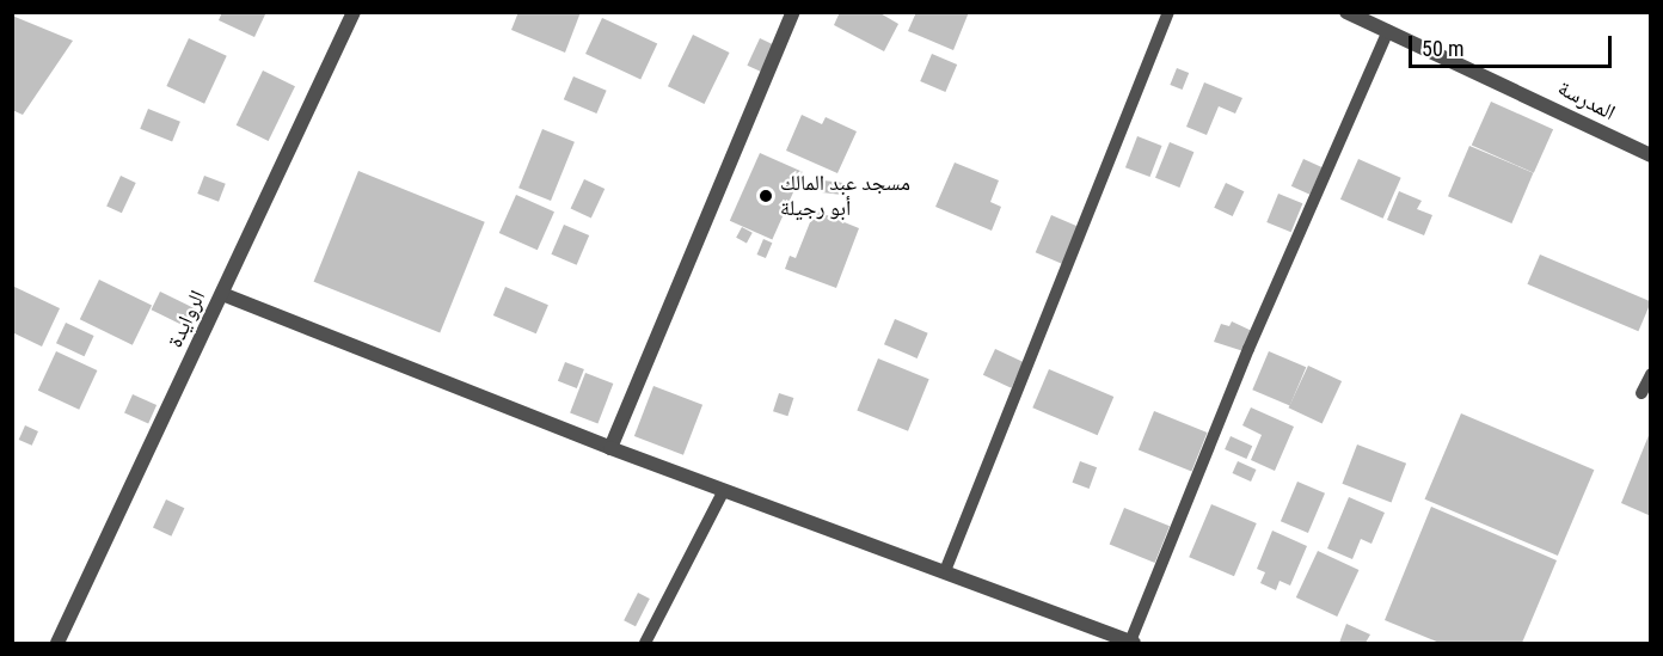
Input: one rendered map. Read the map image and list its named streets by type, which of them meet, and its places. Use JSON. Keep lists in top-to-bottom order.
{
  "streets": {
    "street": ["المدرسة", "الروايدة"]
  },
  "places": ["مسجد عبد المالك أبو رجيلة"],
  "scale_bar": "50 m"
}
